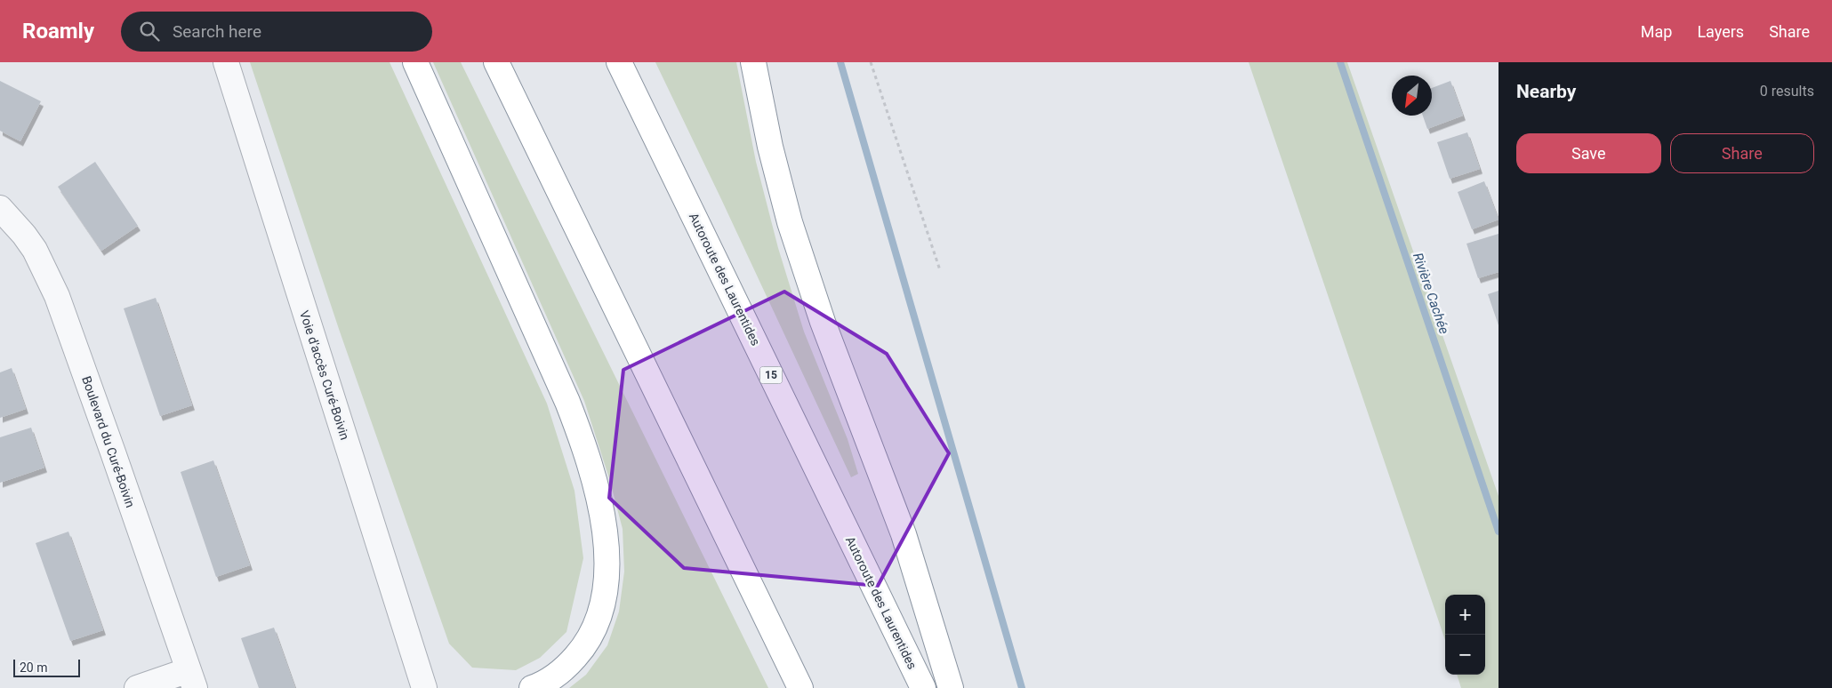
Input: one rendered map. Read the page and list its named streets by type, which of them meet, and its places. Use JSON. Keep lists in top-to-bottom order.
{
  "streets": {
    "highway": ["Autoroute des Laurentides", "15"],
    "street": ["Voie d'accès Curé-Boivin", "Boulevard du Curé-Boivin"]
  },
  "water": ["Rivière Cachée"],
  "scale_bar": "20 m",
  "north": "bottom left",
  "page": {
    "header": "Roamly",
    "search": "Search here",
    "nav": ["Map", "Layers", "Share"],
    "heading": ["Nearby", "0 results"],
    "buttons": ["Save", "Share"],
    "map_buttons": ["+", "−"],
    "scale": "20 m"
  }
}
